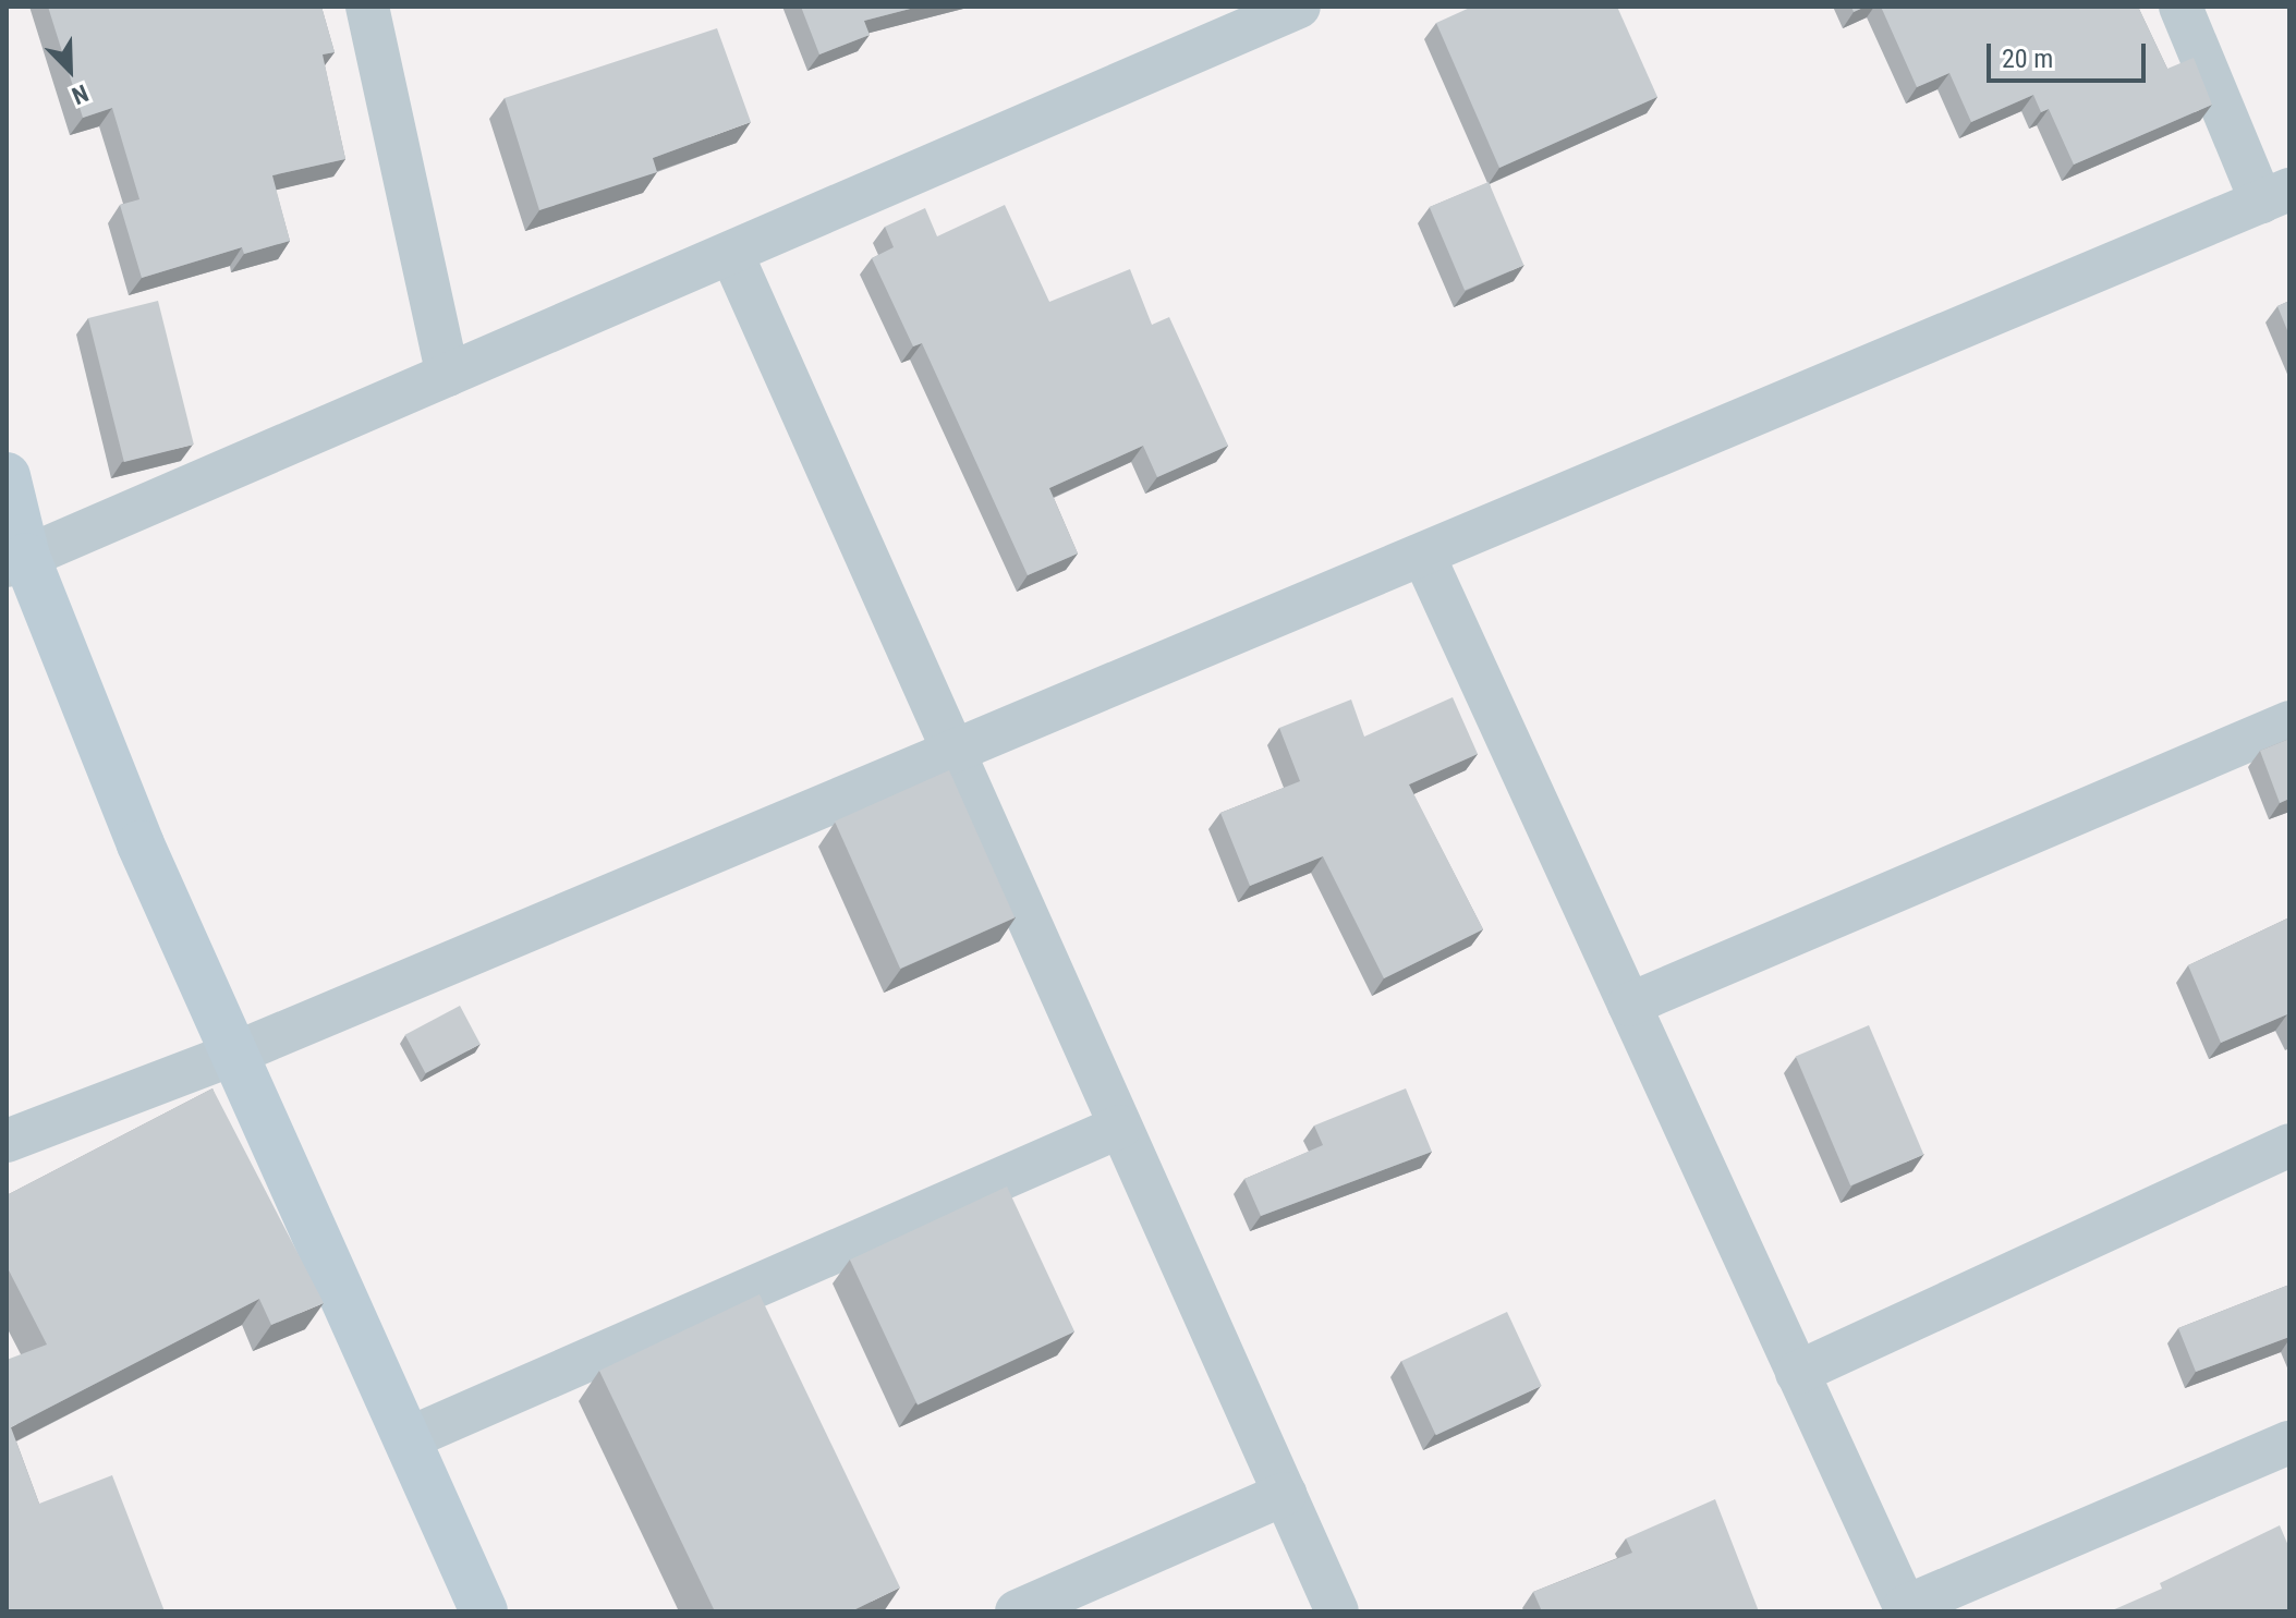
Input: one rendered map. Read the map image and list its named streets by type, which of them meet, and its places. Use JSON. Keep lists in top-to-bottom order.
{
  "scale_bar": "20 m",
  "north": "bottom right"
}
